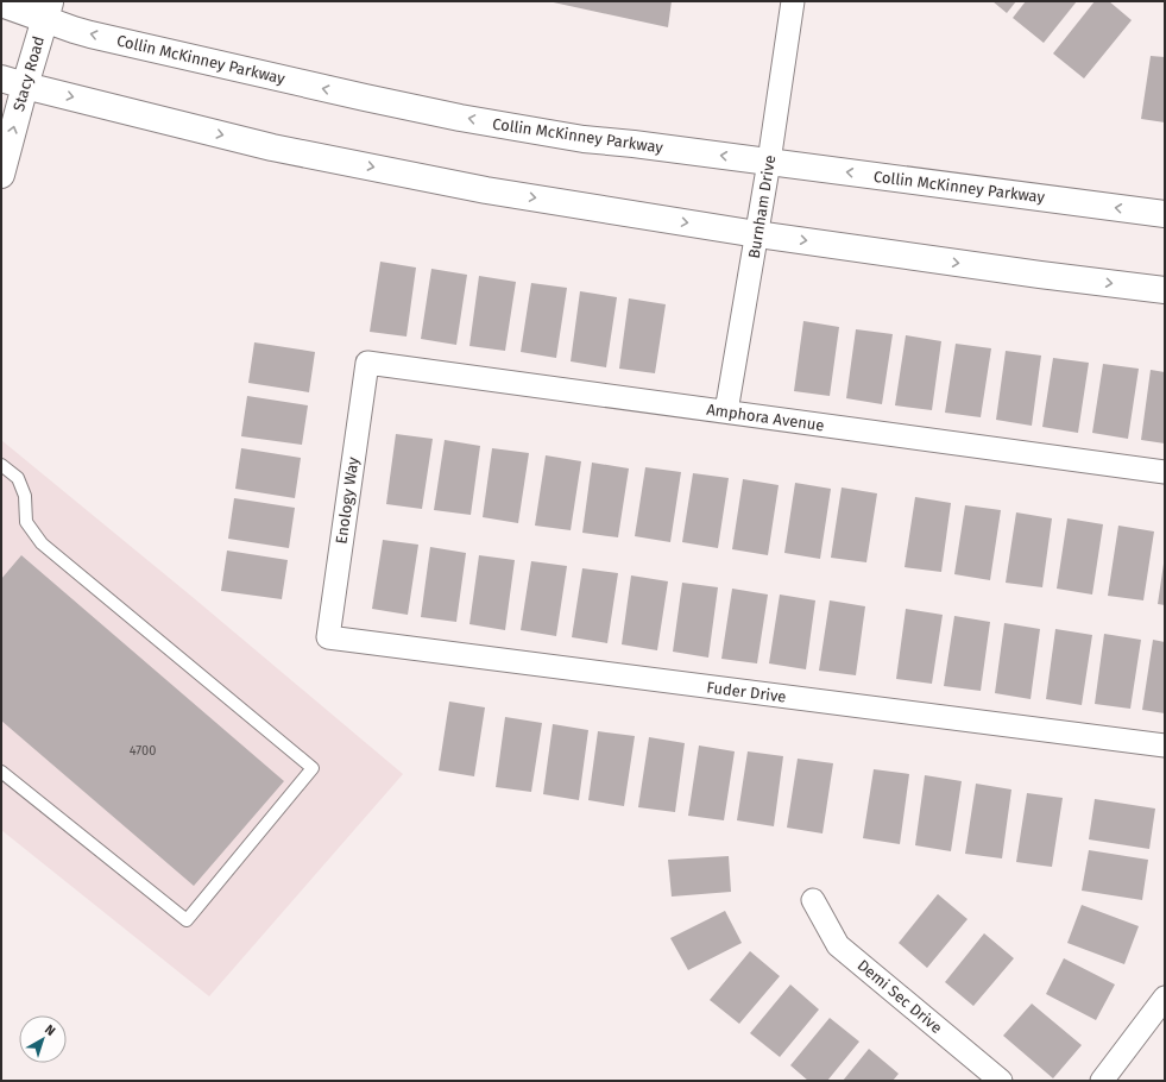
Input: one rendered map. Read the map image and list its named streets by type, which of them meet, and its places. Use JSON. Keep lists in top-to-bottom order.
{
  "streets": {
    "street": [
      "Collin McKinney Parkway",
      "Stacy Road",
      "Burnham Drive",
      "Amphora Avenue",
      "Enology Way",
      "Fuder Drive",
      "Demi Sec Drive"
    ]
  },
  "crossings": [
    ["Collin McKinney Parkway", "Stacy Road"],
    ["Collin McKinney Parkway", "Burnham Drive"],
    ["Burnham Drive", "Amphora Avenue"],
    ["Amphora Avenue", "Enology Way"],
    ["Enology Way", "Fuder Drive"]
  ],
  "one_way": ["Stacy Road"],
  "house_numbers": ["4700"],
  "north": "top right"
}
